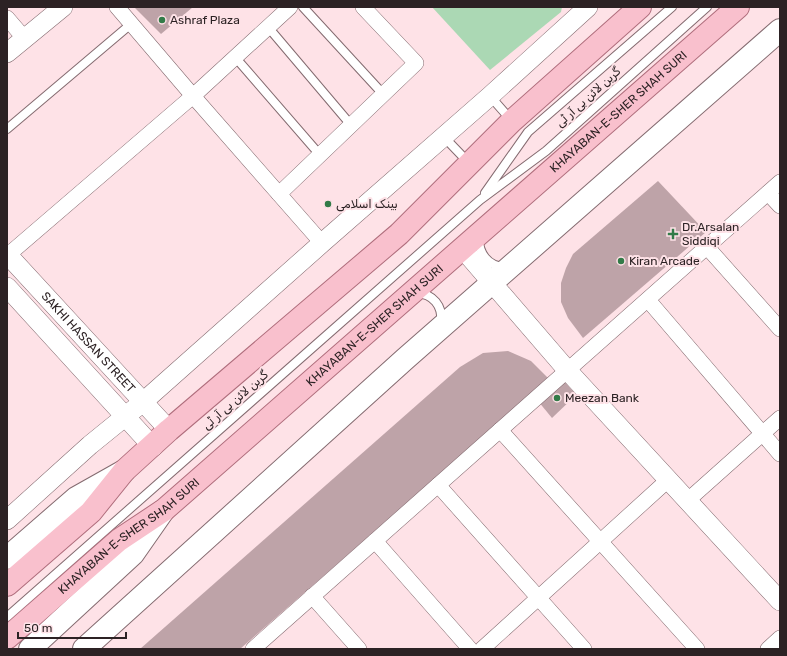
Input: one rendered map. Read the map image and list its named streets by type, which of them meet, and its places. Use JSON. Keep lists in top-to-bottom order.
{
  "streets": {
    "main road": ["KHAYABAN-E-SHER SHAH SURI"],
    "street": ["SAKHI HASSAN STREET"],
    "lane": ["گرین لائن بی آر ٹی"]
  },
  "places": {
    "other": [
      "Ashraf Plaza",
      "بینک اسلامی",
      "Kiran Arcade",
      "Meezan Bank"
    ],
    "health": ["Dr.Arsalan Siddiqi"]
  },
  "scale_bar": "50 m"
}
